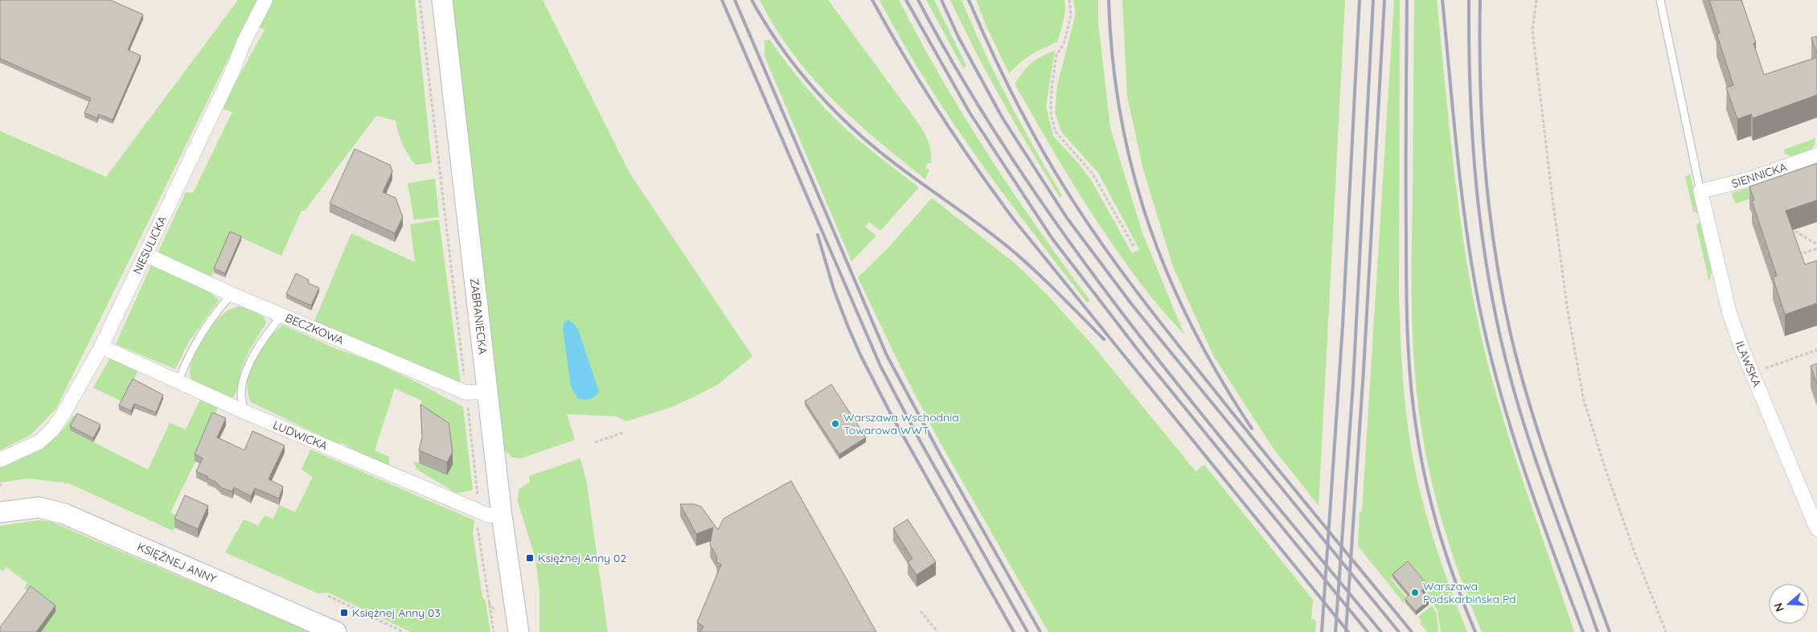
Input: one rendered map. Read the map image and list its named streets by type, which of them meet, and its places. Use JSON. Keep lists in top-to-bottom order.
{
  "streets": {
    "main road": ["ZABRANIECKA", "KSIĘŻNEJ ANNY"],
    "street": [
      "SIENNICKA",
      "NIESULICKA",
      "BECZKOWA",
      "IŁAWSKA",
      "LUDWICKA"
    ]
  },
  "crossings": [
    ["SIENNICKA", "IŁAWSKA"],
    ["NIESULICKA", "BECZKOWA"],
    ["NIESULICKA", "LUDWICKA"],
    ["ZABRANIECKA", "BECZKOWA"],
    ["ZABRANIECKA", "LUDWICKA"]
  ],
  "places": {
    "other": ["Warszawa Wschodnia Towarowa WWT", "Warszawa Podskarbińska Pd"],
    "transit": ["Księżnej Anny 02", "Księżnej Anny 03"]
  },
  "north": "left"
}
